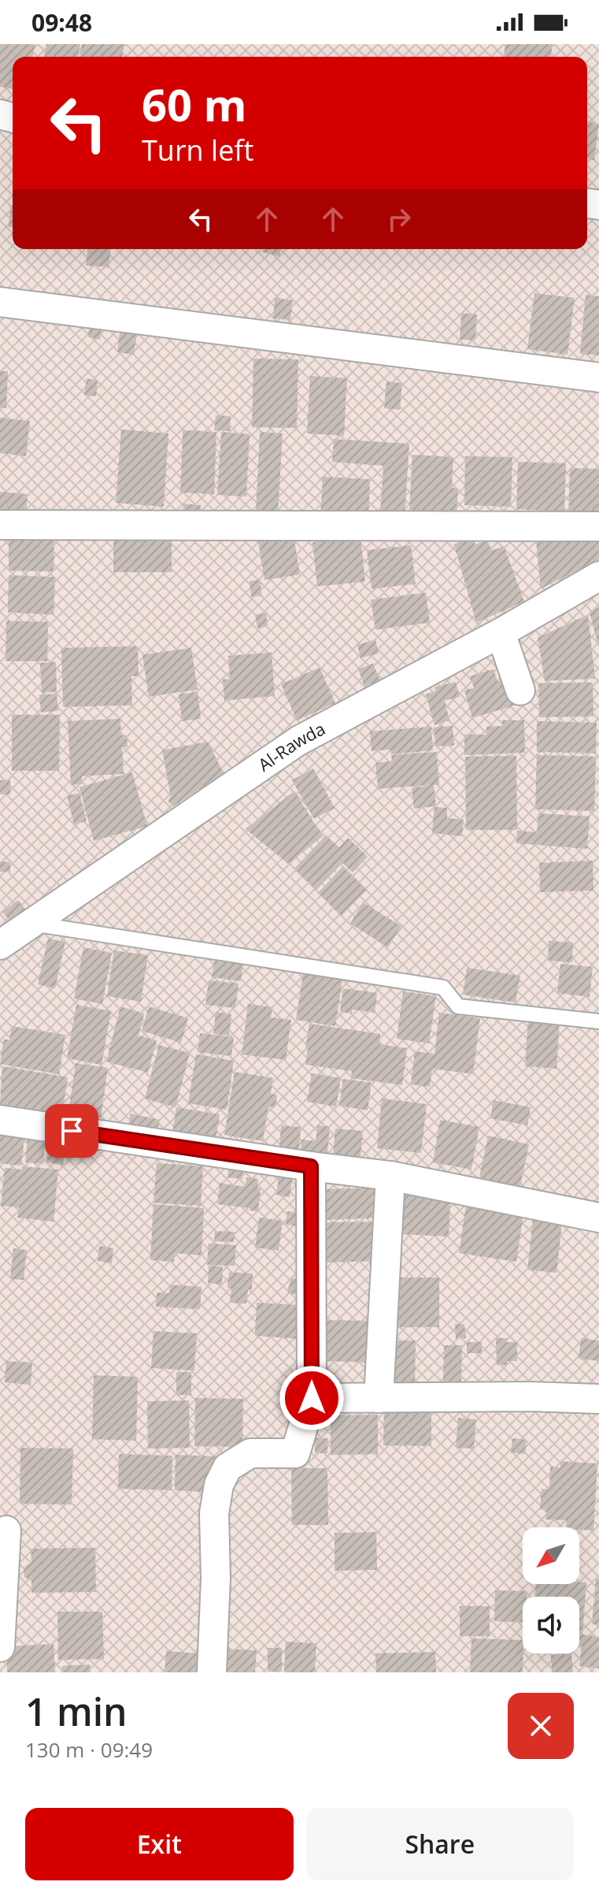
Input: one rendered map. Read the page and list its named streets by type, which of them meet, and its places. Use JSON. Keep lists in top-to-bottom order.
{
  "streets": {
    "street": ["Al-Rawda"]
  },
  "north": "bottom left",
  "page": {
    "status": "09:48",
    "turn": ["60 m", "Turn left"],
    "heading": ["1 min", "130 m · 09:49"],
    "buttons": ["Exit", "Share"]
  }
}
